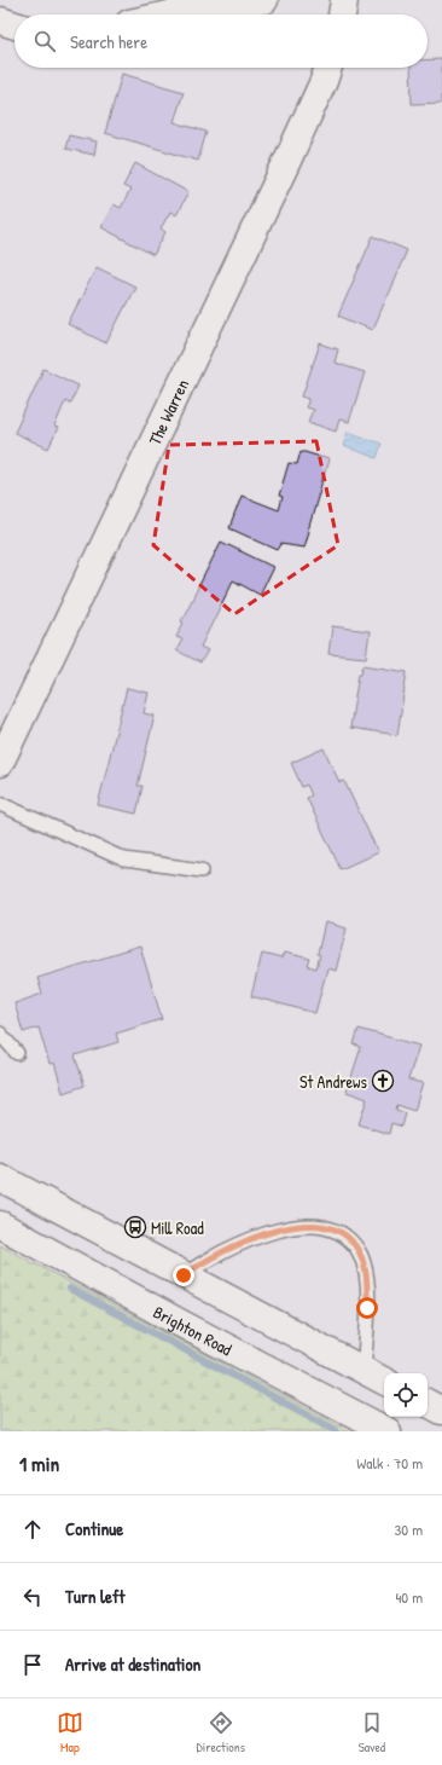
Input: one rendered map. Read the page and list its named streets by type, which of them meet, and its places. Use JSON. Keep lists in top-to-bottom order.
{
  "streets": {
    "main road": ["The Warren", "Brighton Road"]
  },
  "places": {
    "church": ["St Andrews"],
    "bus stop": ["Mill Road"]
  },
  "page": {
    "search": "Search here",
    "heading": ["1 min", "Walk · 70 m"],
    "list": [
      ["Continue", "30 m"],
      ["Turn left", "40 m"],
      "Arrive at destination"
    ],
    "nav": ["Map", "Directions", "Saved"]
  }
}
